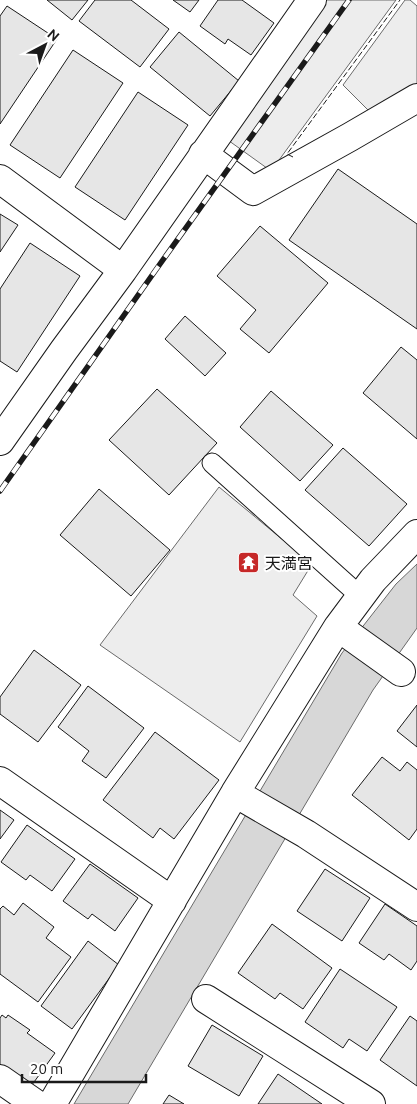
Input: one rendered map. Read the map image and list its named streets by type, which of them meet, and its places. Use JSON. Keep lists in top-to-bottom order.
{
  "places": {
    "temple": ["天満宮"]
  },
  "scale_bar": "20 m",
  "north": "top right"
}
